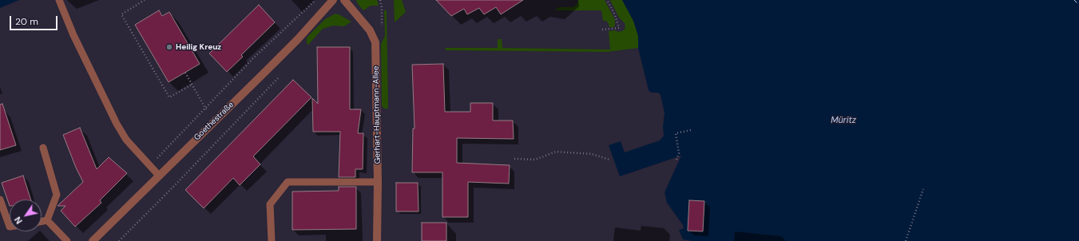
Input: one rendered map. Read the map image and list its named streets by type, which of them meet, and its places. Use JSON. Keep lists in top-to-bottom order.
{
  "streets": {
    "street": ["Gerhart-Hauptmann-Allee", "Goethestraße"]
  },
  "water": ["Müritz"],
  "places": ["Heilig Kreuz"],
  "scale_bar": "20 m",
  "north": "bottom left"
}
